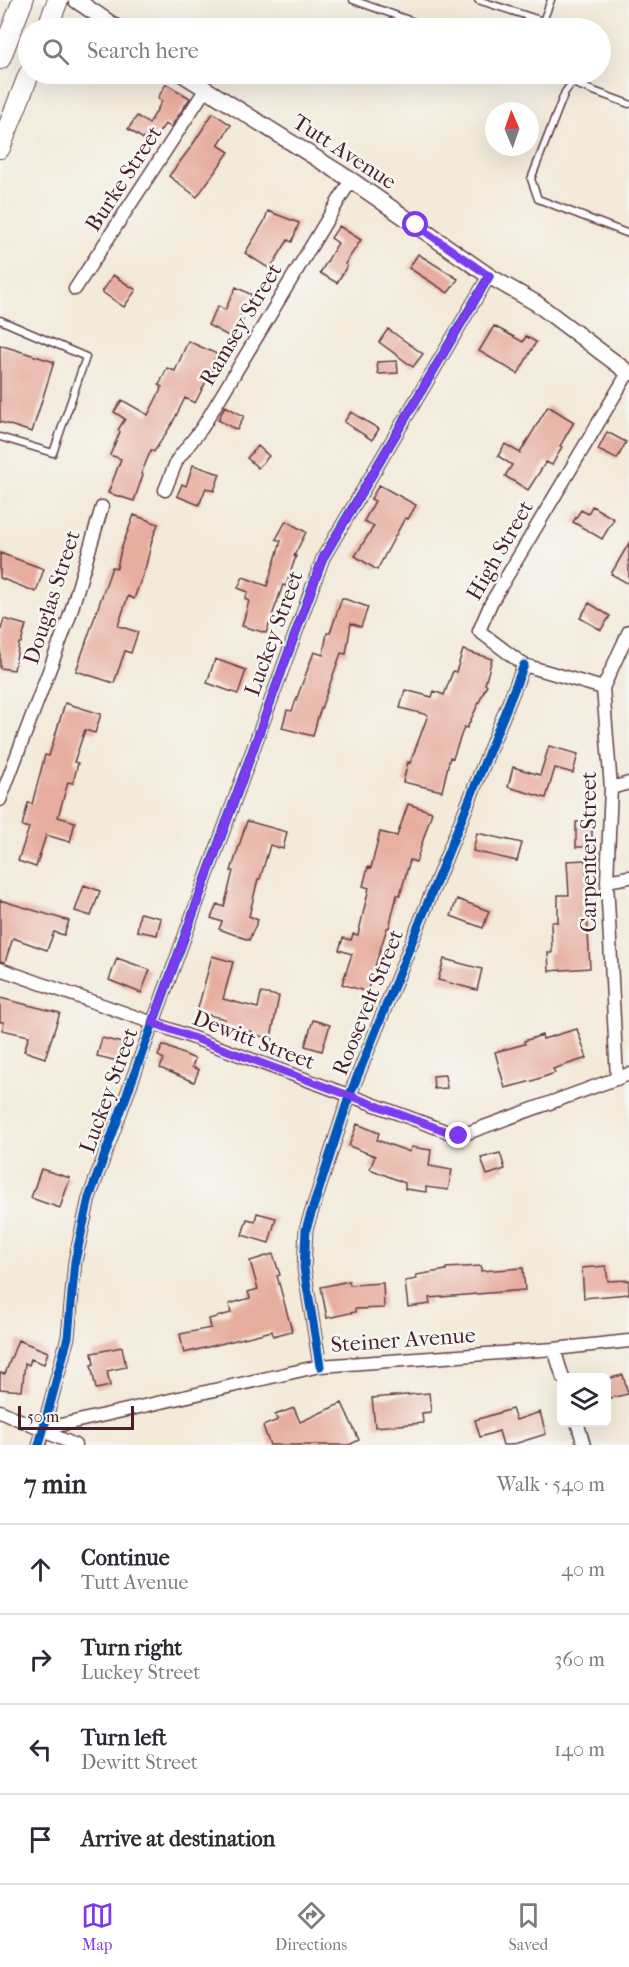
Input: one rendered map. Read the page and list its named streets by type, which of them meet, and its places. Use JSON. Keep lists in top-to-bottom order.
{
  "streets": {
    "street": [
      "Tutt Avenue",
      "Burke Street",
      "Ramsey Street",
      "High Street",
      "Douglas Street",
      "Luckey Street",
      "Carpenter Street",
      "Roosevelt Street",
      "Dewitt Street",
      "Steiner Avenue"
    ]
  },
  "crossings": [
    ["Tutt Avenue", "Burke Street"],
    ["Tutt Avenue", "Ramsey Street"],
    ["Tutt Avenue", "High Street"],
    ["Tutt Avenue", "Luckey Street"],
    ["High Street", "Carpenter Street"],
    ["High Street", "Roosevelt Street"],
    ["Luckey Street", "Dewitt Street"],
    ["Luckey Street", "Steiner Avenue"],
    ["Carpenter Street", "Dewitt Street"],
    ["Roosevelt Street", "Dewitt Street"],
    ["Roosevelt Street", "Steiner Avenue"]
  ],
  "scale_bar": "50 m",
  "north": "top",
  "page": {
    "search": "Search here",
    "scale": "50 m",
    "heading": ["7 min", "Walk · 540 m"],
    "list": [
      ["Continue", "Tutt Avenue", "40 m"],
      ["Turn right", "Luckey Street", "360 m"],
      ["Turn left", "Dewitt Street", "140 m"],
      "Arrive at destination"
    ],
    "nav": ["Map", "Directions", "Saved"]
  }
}
